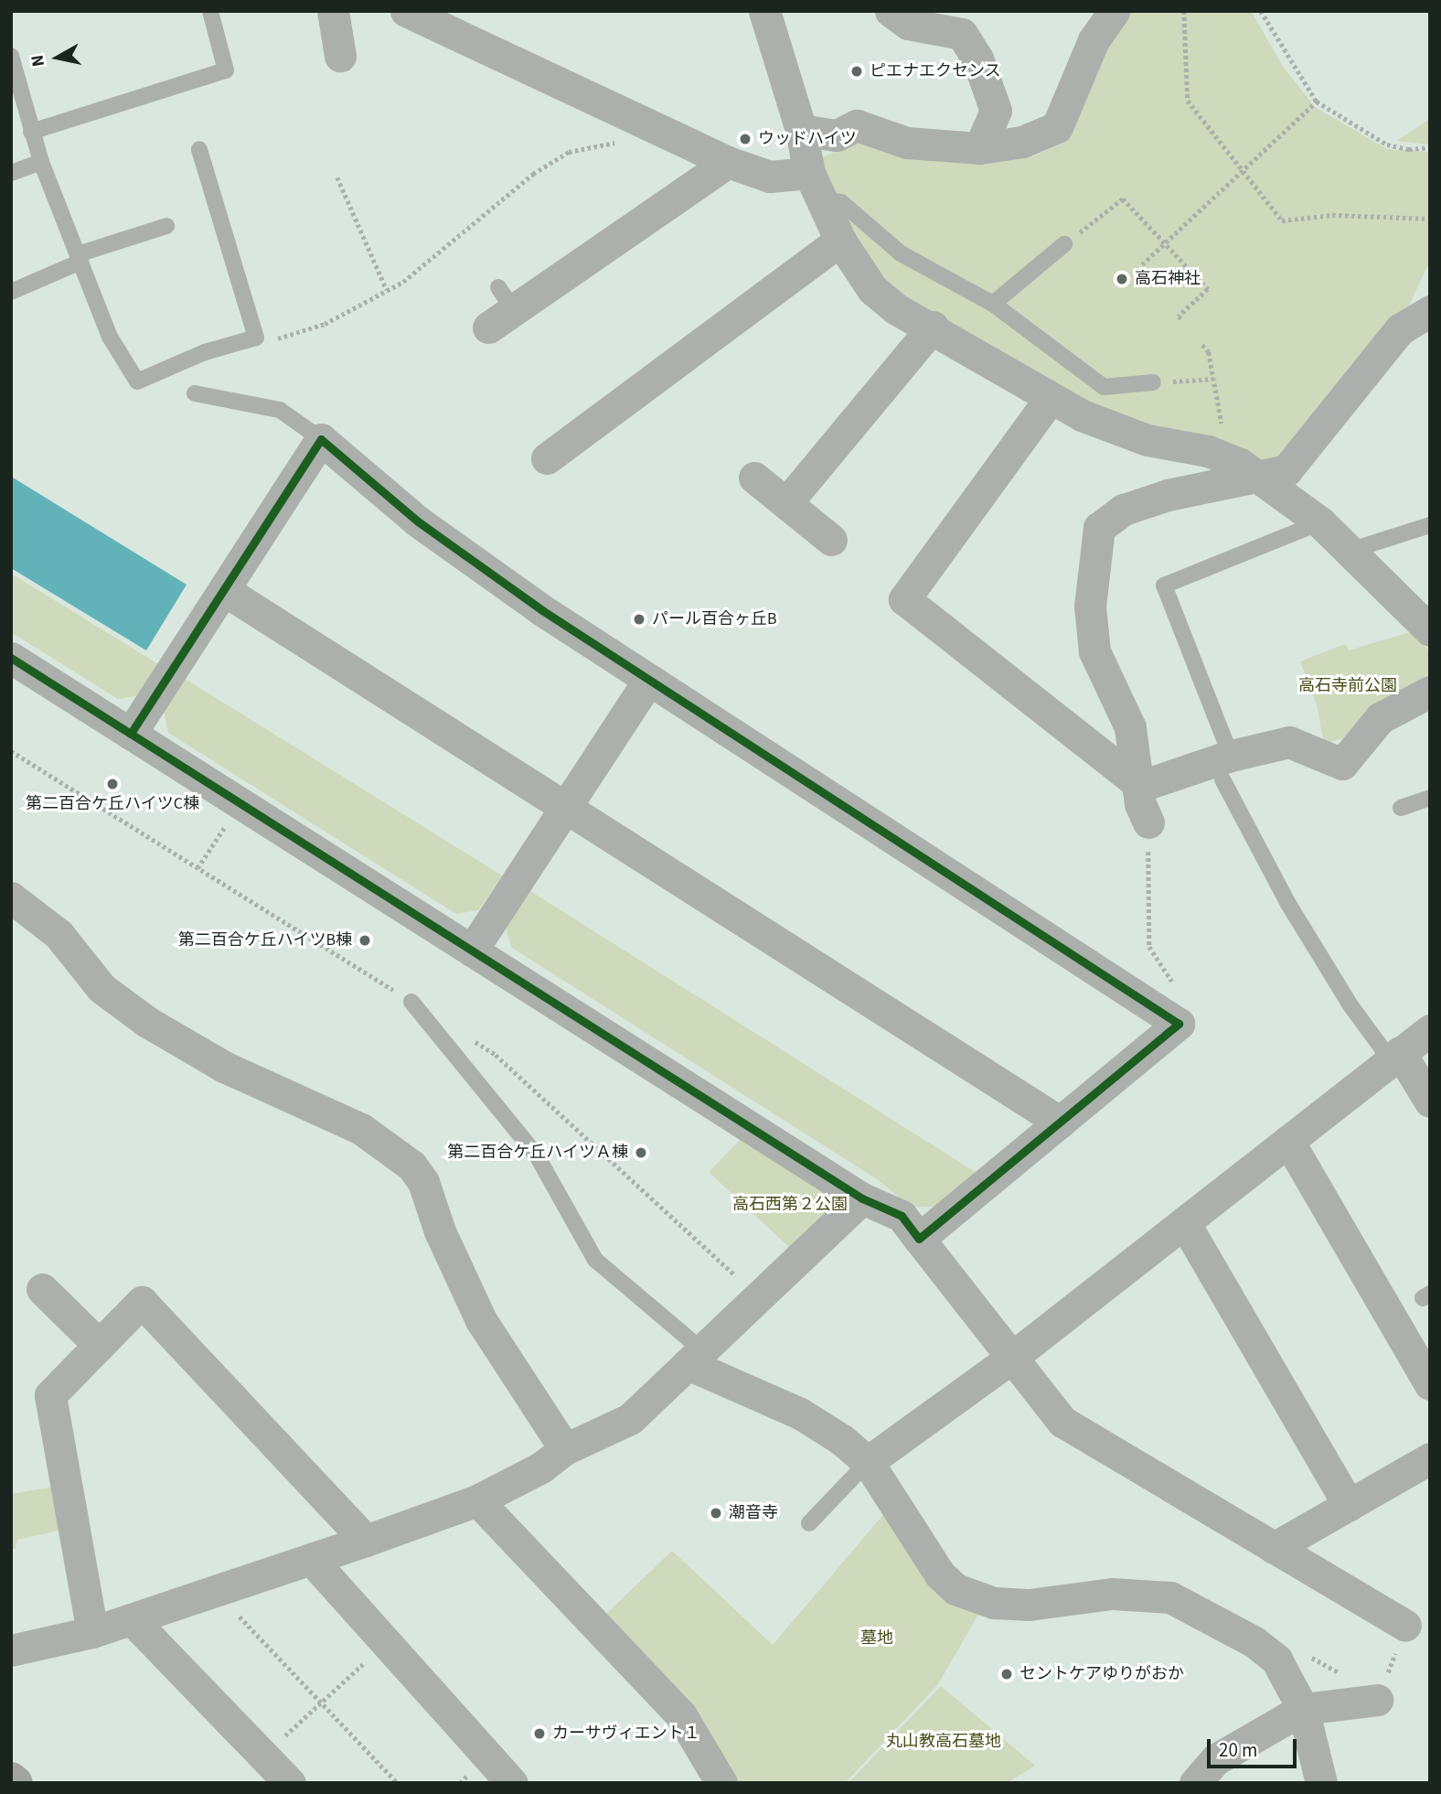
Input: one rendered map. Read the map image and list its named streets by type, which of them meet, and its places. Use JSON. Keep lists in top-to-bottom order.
{
  "parks": [
    "高石寺前公園",
    "高石西第２公園",
    "墓地",
    "丸山教高石墓地"
  ],
  "places": [
    "ピエナエクセンス",
    "ウッドハイツ",
    "高石神社",
    "パール百合ヶ丘B",
    "第二百合ケ丘ハイツC棟",
    "第二百合ケ丘ハイツB棟",
    "第二百合ケ丘ハイツＡ棟",
    "潮音寺",
    "セントケアゆりがおか",
    "カーサヴィエント１"
  ],
  "scale_bar": "20 m",
  "north": "left"
}
